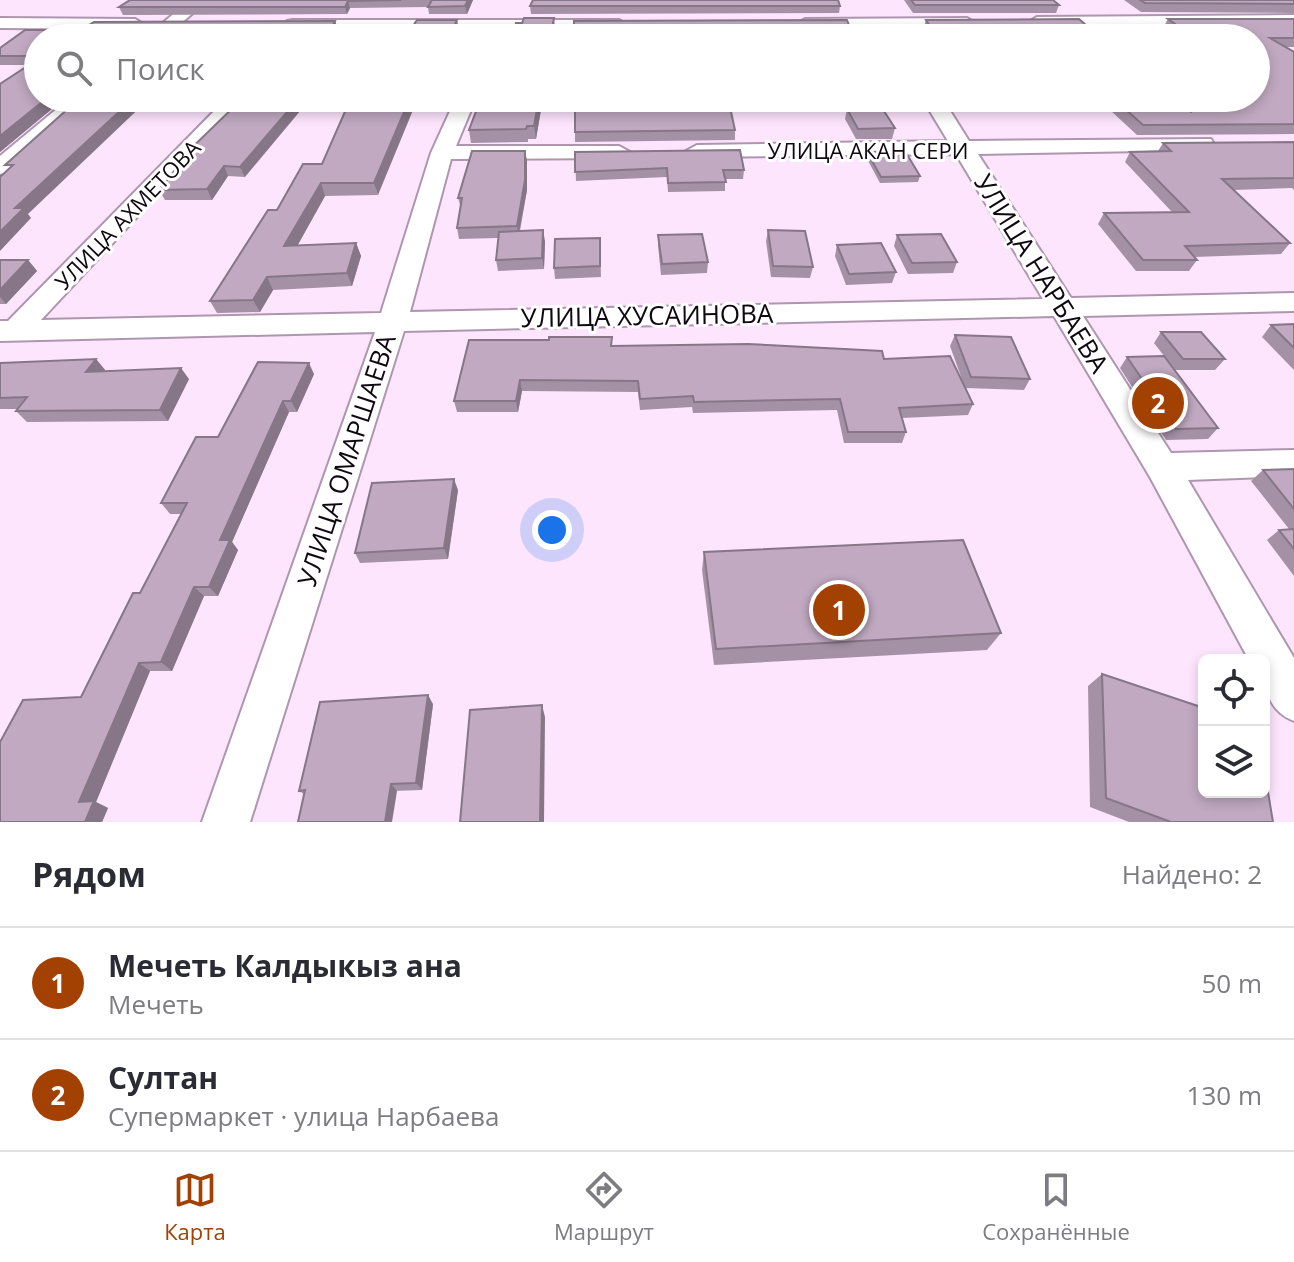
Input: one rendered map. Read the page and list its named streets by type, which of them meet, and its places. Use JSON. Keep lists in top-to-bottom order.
{
  "streets": {
    "street": [
      "УЛИЦА АКАН СЕРИ",
      "УЛИЦА АХМЕТОВА",
      "УЛИЦА НАРБАЕВА",
      "УЛИЦА ХУСАИНОВА",
      "УЛИЦА ОМАРШАЕВА"
    ]
  },
  "crossings": [
    ["УЛИЦА АКАН СЕРИ", "УЛИЦА НАРБАЕВА"],
    ["УЛИЦА АХМЕТОВА", "УЛИЦА ХУСАИНОВА"],
    ["УЛИЦА НАРБАЕВА", "УЛИЦА ХУСАИНОВА"],
    ["УЛИЦА ХУСАИНОВА", "УЛИЦА ОМАРШАЕВА"]
  ],
  "page": {
    "search": "Поиск",
    "pins": ["2", "1"],
    "heading": ["Рядом", "Найдено: 2"],
    "list": [
      {
        "mark": "1",
        "name": "Мечеть Калдыкыз ана",
        "note": "Мечеть",
        "value": "50 m"
      },
      {
        "mark": "2",
        "name": "Султан",
        "note": "Супермаркет · улица Нарбаева",
        "value": "130 m"
      }
    ],
    "nav": ["Карта", "Маршрут", "Сохранённые"]
  }
}
